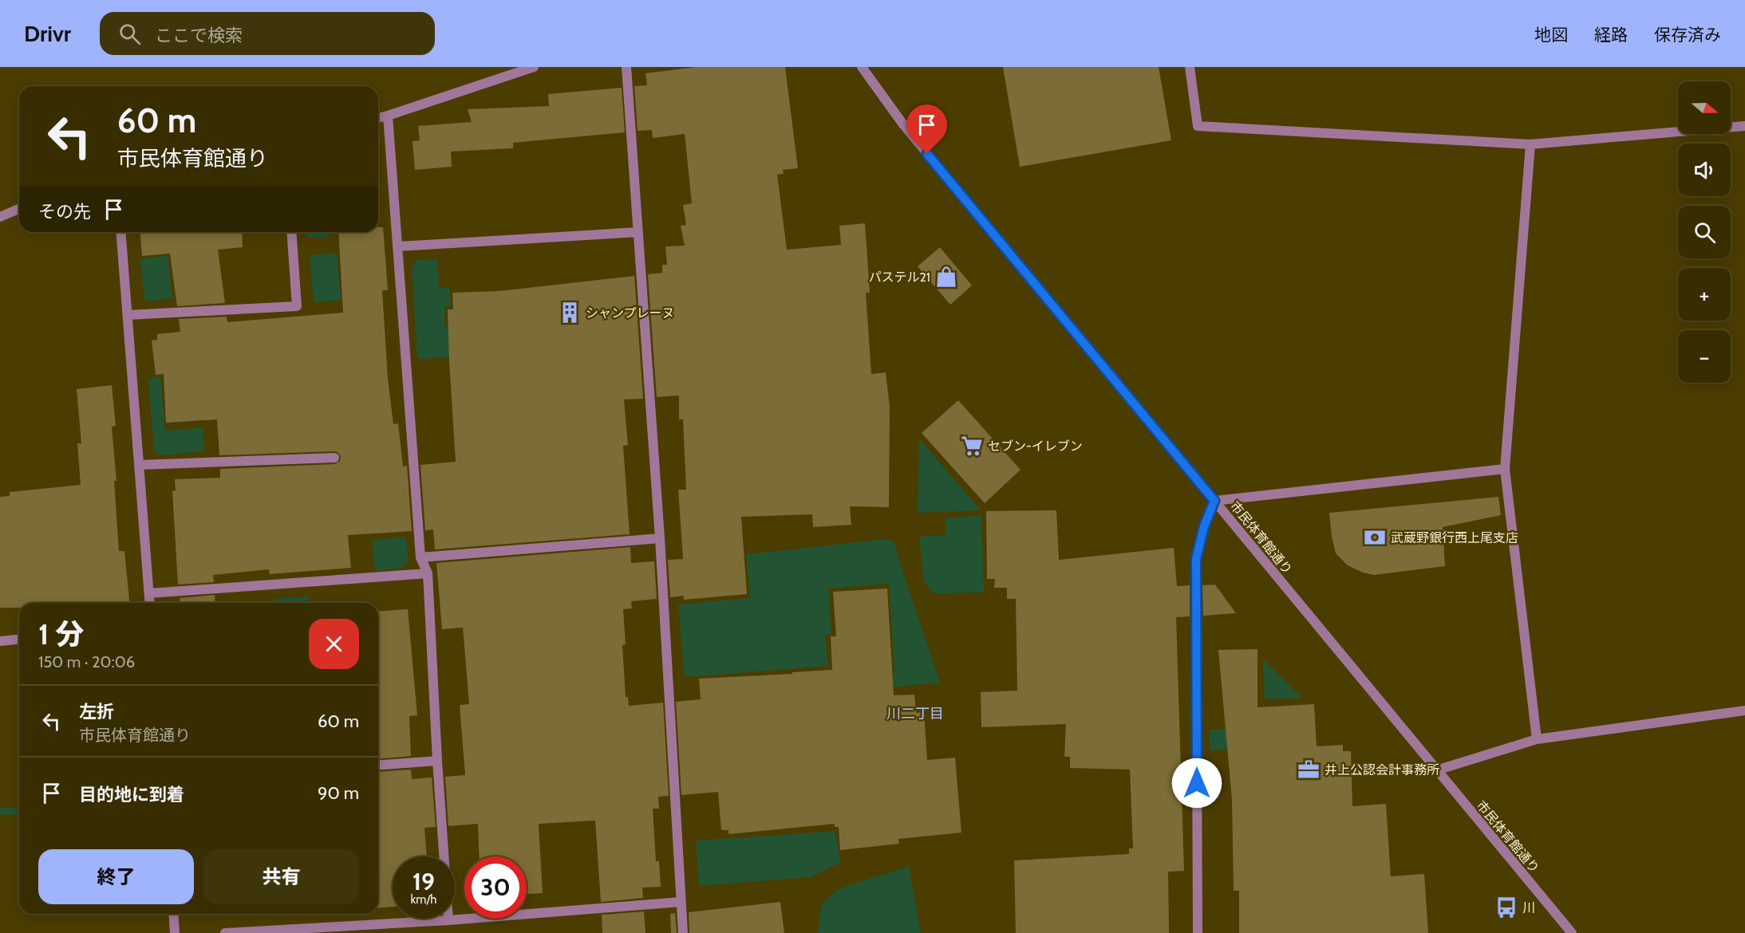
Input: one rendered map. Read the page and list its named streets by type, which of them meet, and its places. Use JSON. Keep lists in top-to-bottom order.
{
  "streets": {
    "street": ["市民体育館通り"]
  },
  "districts": ["川二丁目"],
  "places": {
    "shop": ["パステル21"],
    "building": ["シャンプレーヌ"],
    "supermarket": ["セブン-イレブン"],
    "bank": ["武蔵野銀行西上尾支店"],
    "office": ["井上公認会計事務所"],
    "bus stop": ["川"]
  },
  "north": "right",
  "page": {
    "header": "Drivr",
    "search": "ここで検索",
    "nav": ["地図", "経路", "保存済み"],
    "map_buttons": ["+", "−"],
    "turn": ["60 m", "市民体育館通り"],
    "then": "その先",
    "heading": ["1 分", "150 m · 20:06"],
    "list": [
      {
        "name": "左折",
        "note": "市民体育館通り",
        "value": "60 m"
      },
      {
        "name": "目的地に到着",
        "value": "90 m"
      }
    ],
    "buttons": ["終了", "共有"],
    "speed": "19 km/h",
    "limit": "30"
  }
}
